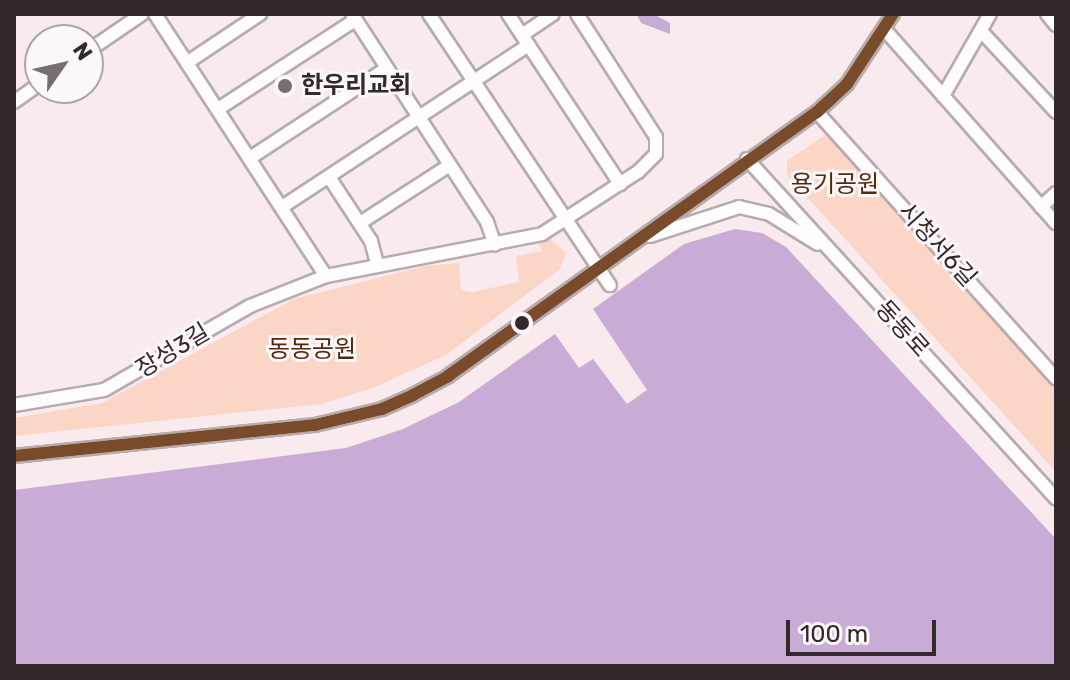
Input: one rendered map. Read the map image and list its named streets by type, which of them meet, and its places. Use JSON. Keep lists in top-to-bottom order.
{
  "streets": {
    "street": ["시청서6길", "동동로", "장성3길"]
  },
  "parks": ["용기공원", "동동공원"],
  "places": ["한우리교회"],
  "scale_bar": "100 m",
  "north": "top right"
}
